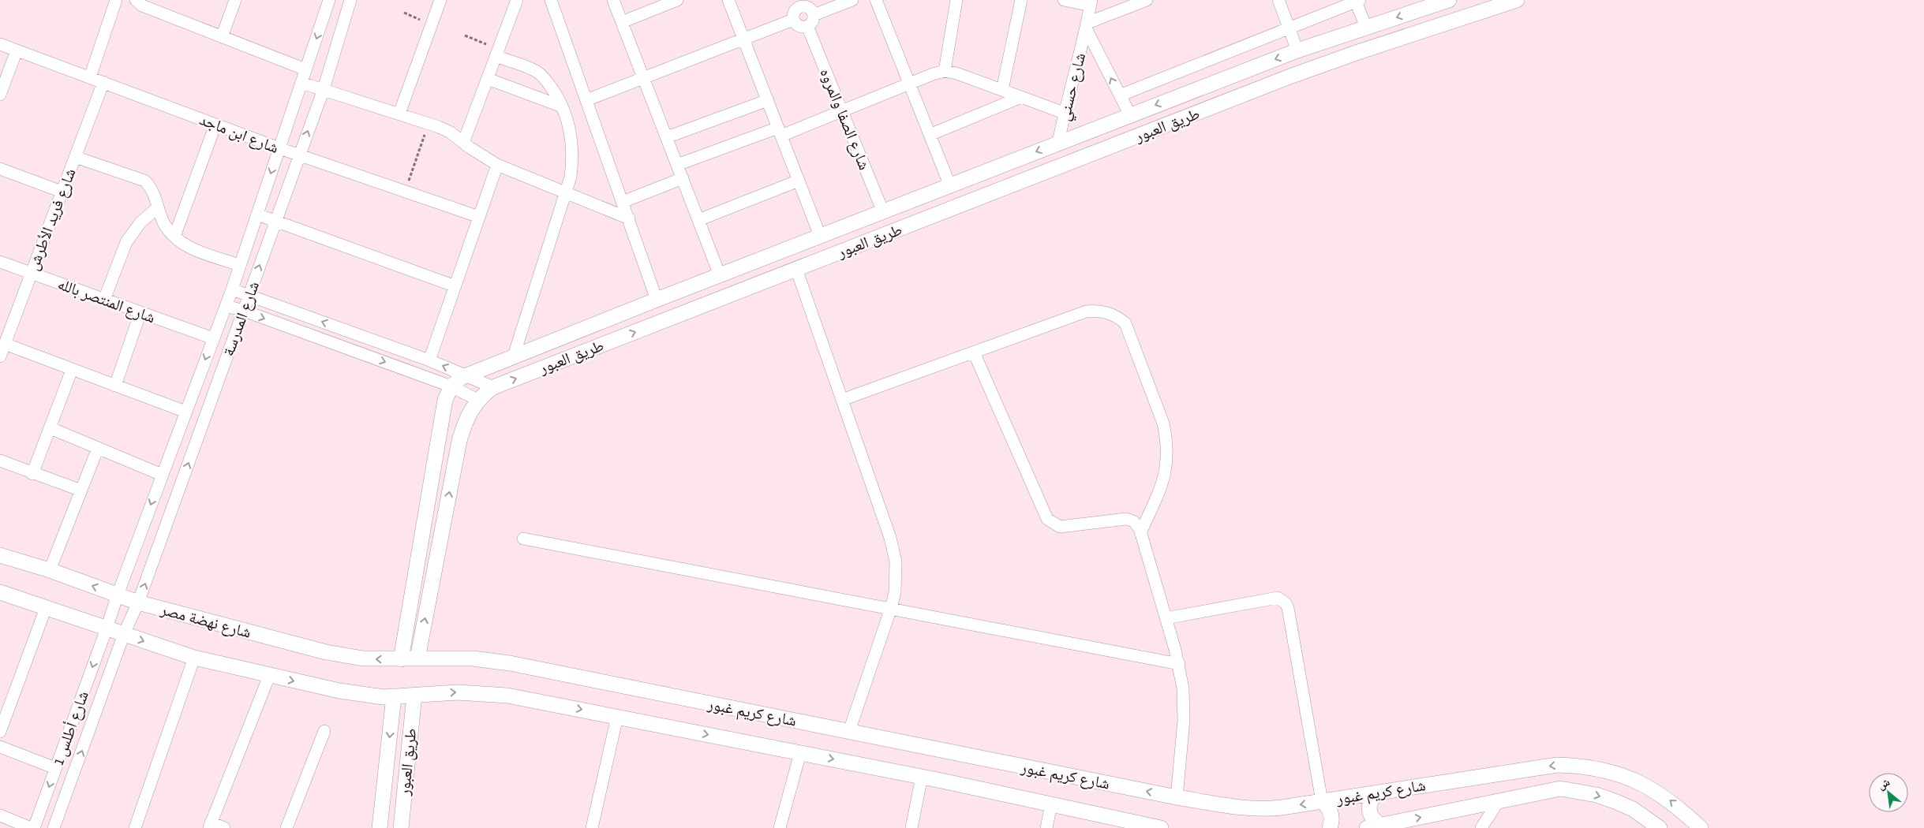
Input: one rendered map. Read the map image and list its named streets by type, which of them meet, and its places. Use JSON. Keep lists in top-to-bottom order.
{
  "streets": {
    "street": [
      "شارع حسني",
      "شارع الصفا والمروه",
      "طريق العبور",
      "شارع ابن ماجد",
      "شارع فريد الأطرش",
      "شارع المنتصر بالله",
      "شارع المدرسة",
      "شارع نهضة مصر",
      "شارع كريم غبور",
      "شارع أطلس 1"
    ]
  },
  "crossings": [
    ["شارع حسني", "طريق العبور"],
    ["شارع الصفا والمروه", "طريق العبور"],
    ["طريق العبور", "شارع نهضة مصر"],
    ["طريق العبور", "شارع كريم غبور"],
    ["شارع ابن ماجد", "شارع فريد الأطرش"],
    ["شارع ابن ماجد", "شارع المدرسة"],
    ["شارع فريد الأطرش", "شارع المنتصر بالله"],
    ["شارع المنتصر بالله", "شارع المدرسة"],
    ["شارع المدرسة", "شارع نهضة مصر"],
    ["شارع المدرسة", "شارع أطلس 1"],
    ["شارع نهضة مصر", "شارع كريم غبور"]
  ],
  "north": "top left"
}
